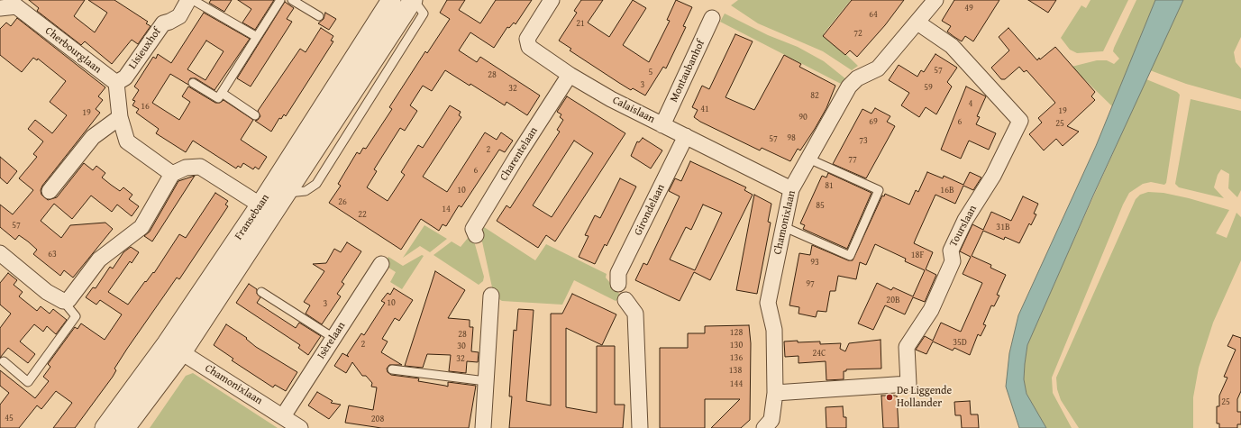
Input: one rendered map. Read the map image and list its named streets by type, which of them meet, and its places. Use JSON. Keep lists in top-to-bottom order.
{
  "streets": {
    "street": [
      "Lisieuxhof",
      "Cherbourglaan",
      "Montaubanhof",
      "Calaislaan",
      "Charentelaan",
      "Girondelaan",
      "Fransebaan",
      "Chamonixlaan",
      "Tourslaan",
      "Isèrelaan"
    ]
  },
  "crossings": [
    ["Lisieuxhof", "Cherbourglaan"],
    ["Montaubanhof", "Calaislaan"],
    ["Calaislaan", "Charentelaan"],
    ["Calaislaan", "Girondelaan"],
    ["Calaislaan", "Chamonixlaan"],
    ["Fransebaan", "Chamonixlaan"],
    ["Chamonixlaan", "Tourslaan"],
    ["Chamonixlaan", "Isèrelaan"]
  ],
  "places": ["De Liggende Hollander"],
  "house_numbers": [
    "49",
    "64",
    "21",
    "72",
    "57",
    "5",
    "28",
    "3",
    "59",
    "32",
    "82",
    "4",
    "16",
    "41",
    "19",
    "19",
    "90",
    "69",
    "6",
    "25",
    "98",
    "57",
    "73",
    "2",
    "77",
    "6",
    "81",
    "10",
    "16B",
    "26",
    "85",
    "14",
    "22",
    "57",
    "31B",
    "63",
    "18F",
    "93",
    "97",
    "20B",
    "10",
    "3",
    "128",
    "28",
    "35D",
    "2",
    "130",
    "30",
    "24C",
    "136",
    "32",
    "138",
    "144",
    "25",
    "45",
    "208"
  ]
}
